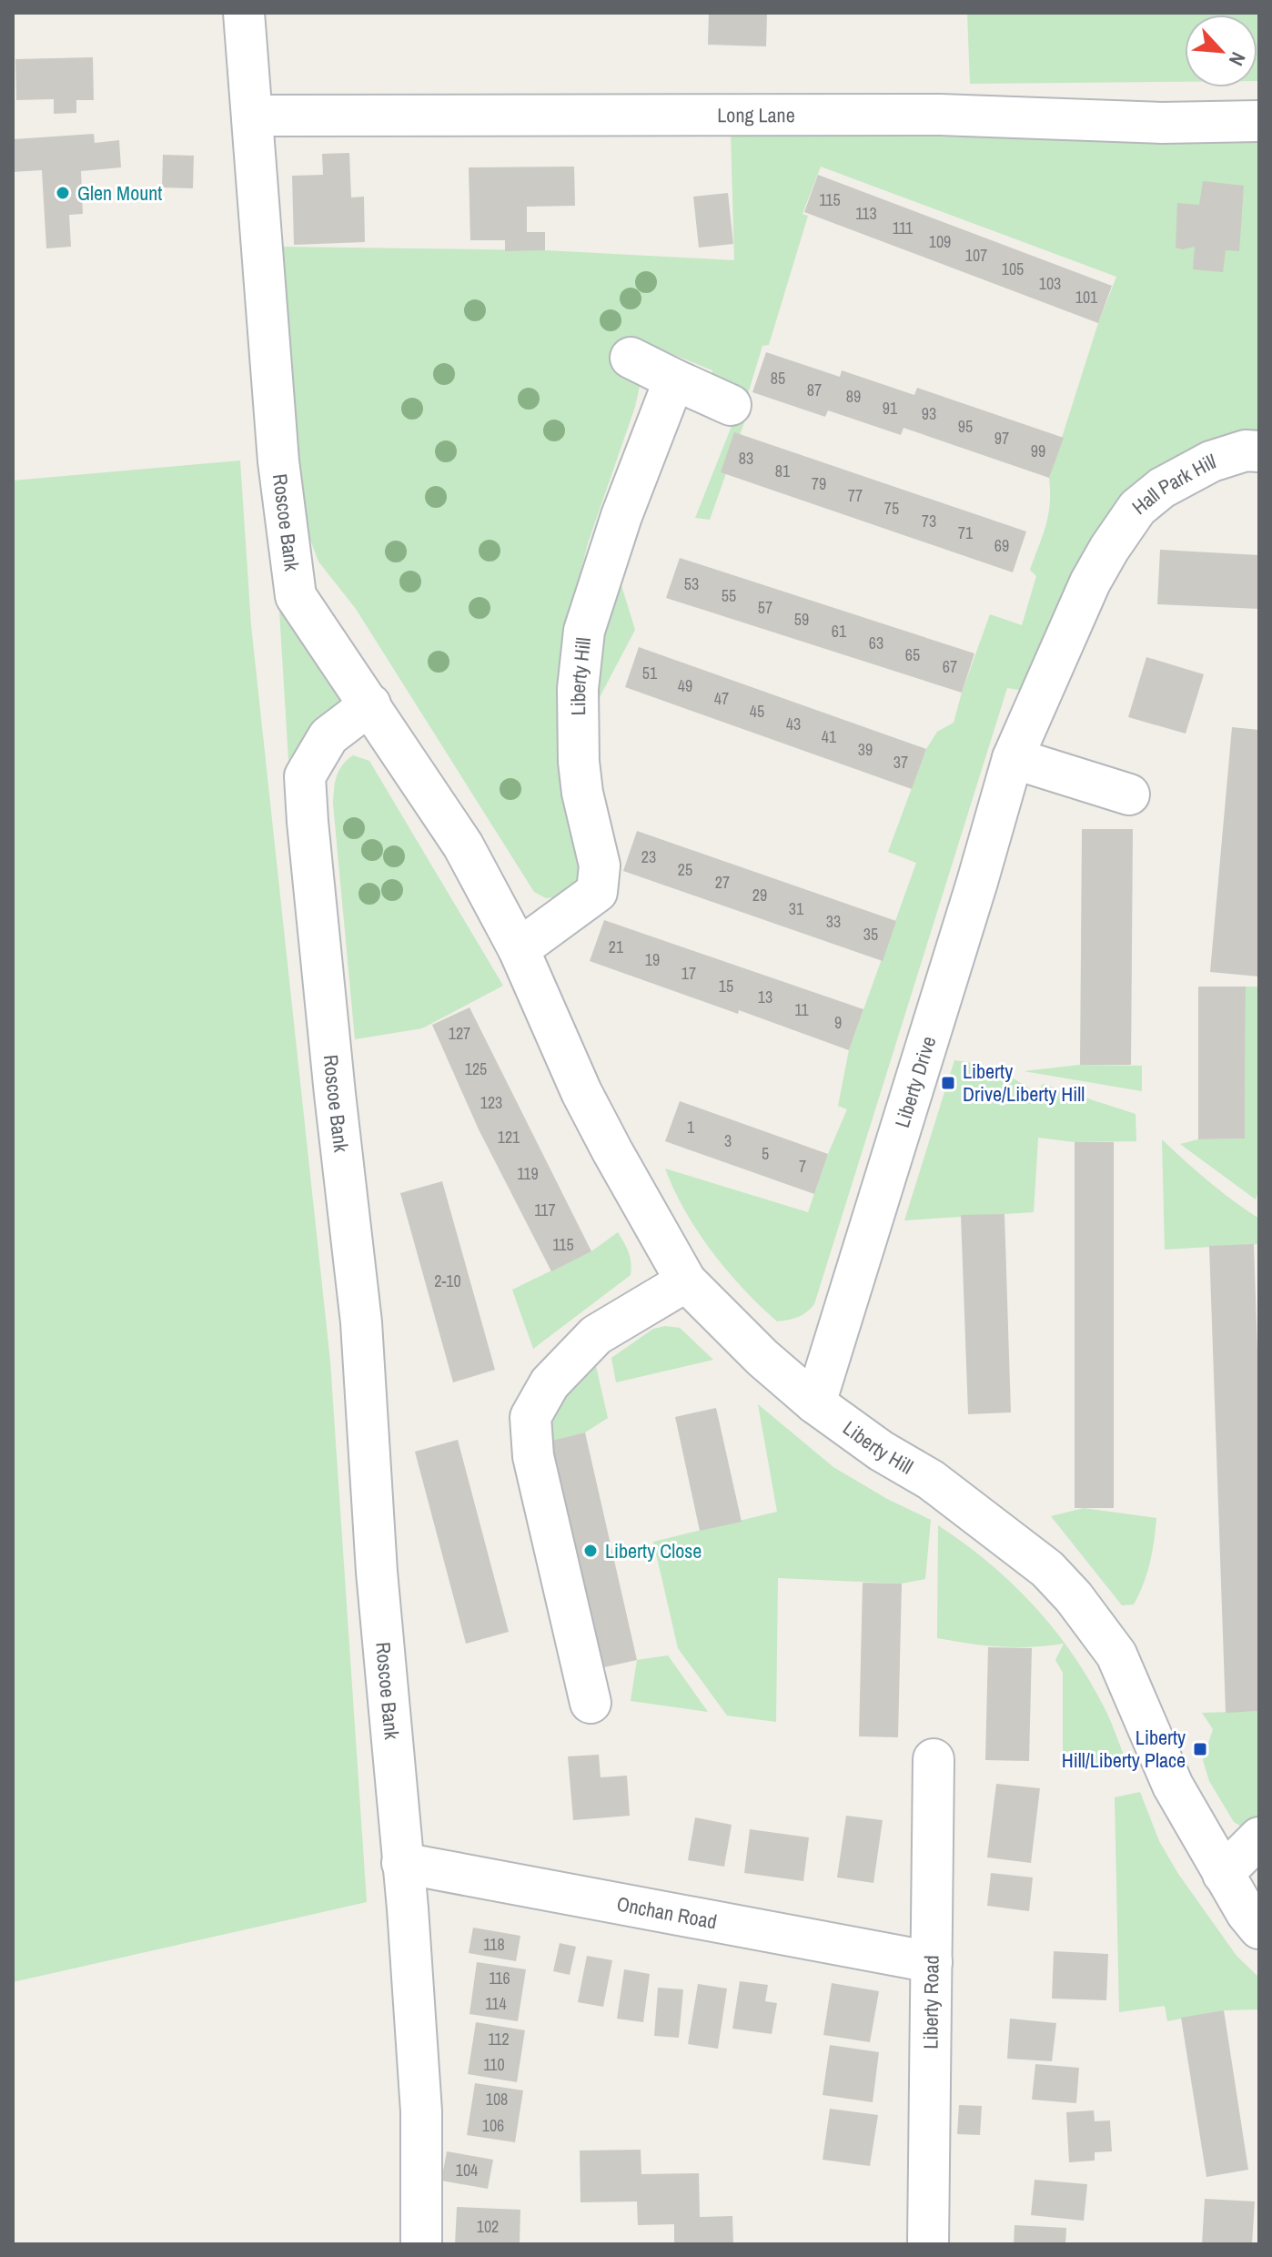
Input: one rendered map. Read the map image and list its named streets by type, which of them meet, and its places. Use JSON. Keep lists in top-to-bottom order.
{
  "streets": {
    "street": [
      "Long Lane",
      "Hall Park Hill",
      "Roscoe Bank",
      "Liberty Hill",
      "Liberty Drive",
      "Onchan Road",
      "Liberty Road"
    ]
  },
  "crossings": [
    ["Long Lane", "Roscoe Bank"],
    ["Hall Park Hill", "Liberty Drive"],
    ["Roscoe Bank", "Liberty Hill"],
    ["Roscoe Bank", "Onchan Road"],
    ["Liberty Hill", "Liberty Drive"],
    ["Onchan Road", "Liberty Road"]
  ],
  "places": {
    "other": ["Glen Mount", "Liberty Close"],
    "transit": ["Liberty Drive/Liberty Hill", "Liberty Hill/Liberty Place"]
  },
  "house_numbers": [
    "115",
    "113",
    "111",
    "109",
    "107",
    "105",
    "103",
    "101",
    "85",
    "87",
    "89",
    "91",
    "93",
    "95",
    "97",
    "99",
    "83",
    "81",
    "79",
    "77",
    "75",
    "73",
    "71",
    "69",
    "53",
    "55",
    "57",
    "59",
    "61",
    "63",
    "65",
    "67",
    "51",
    "49",
    "47",
    "45",
    "43",
    "41",
    "39",
    "37",
    "23",
    "25",
    "27",
    "29",
    "31",
    "33",
    "35",
    "21",
    "19",
    "17",
    "15",
    "13",
    "11",
    "9",
    "127",
    "125",
    "123",
    "1",
    "121",
    "3",
    "5",
    "7",
    "119",
    "117",
    "115",
    "2-10",
    "118",
    "116",
    "114",
    "112",
    "110",
    "108",
    "106",
    "104",
    "102"
  ],
  "north": "bottom right"
}
